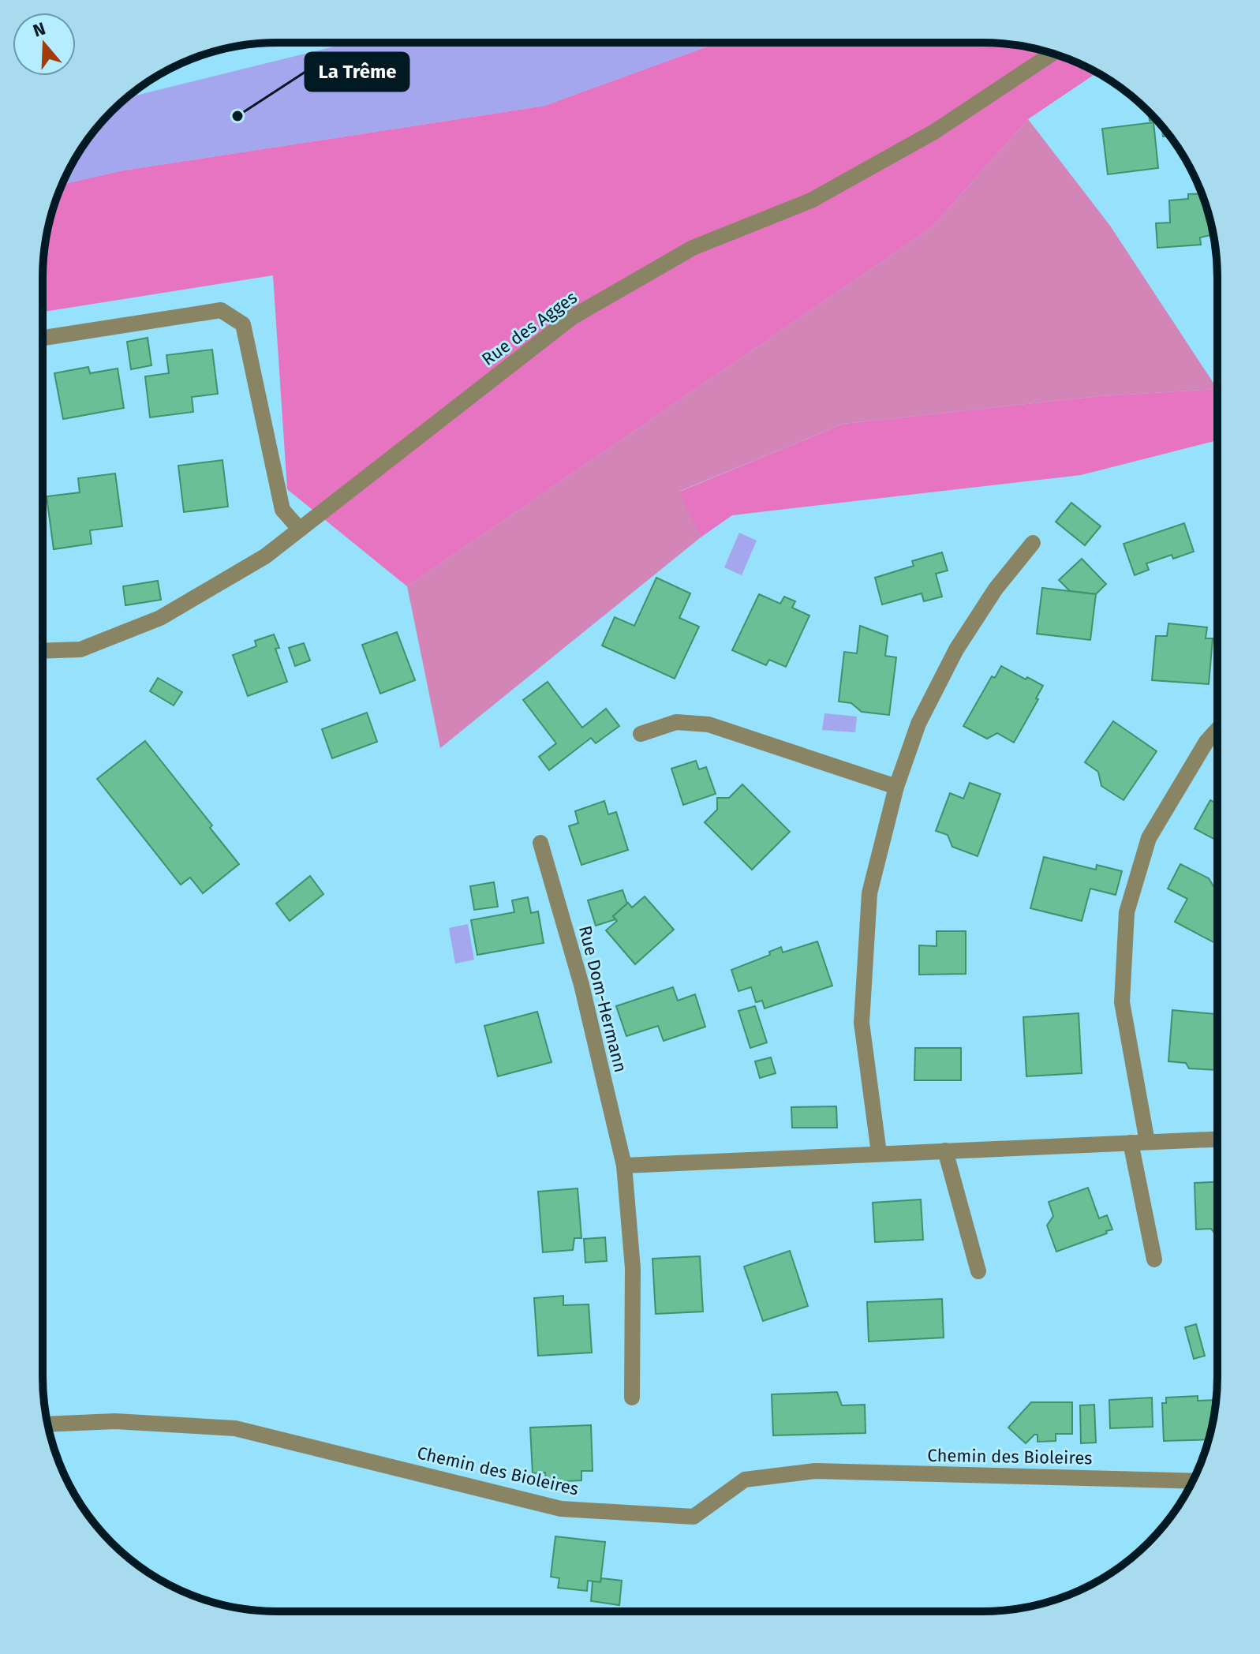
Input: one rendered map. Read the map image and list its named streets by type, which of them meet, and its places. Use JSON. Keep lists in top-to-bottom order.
{
  "streets": {
    "street": ["Rue des Agges", "Rue Dom-Hermann", "Chemin des Bioleires"]
  },
  "places": ["La Trême"],
  "north": "top"
}
